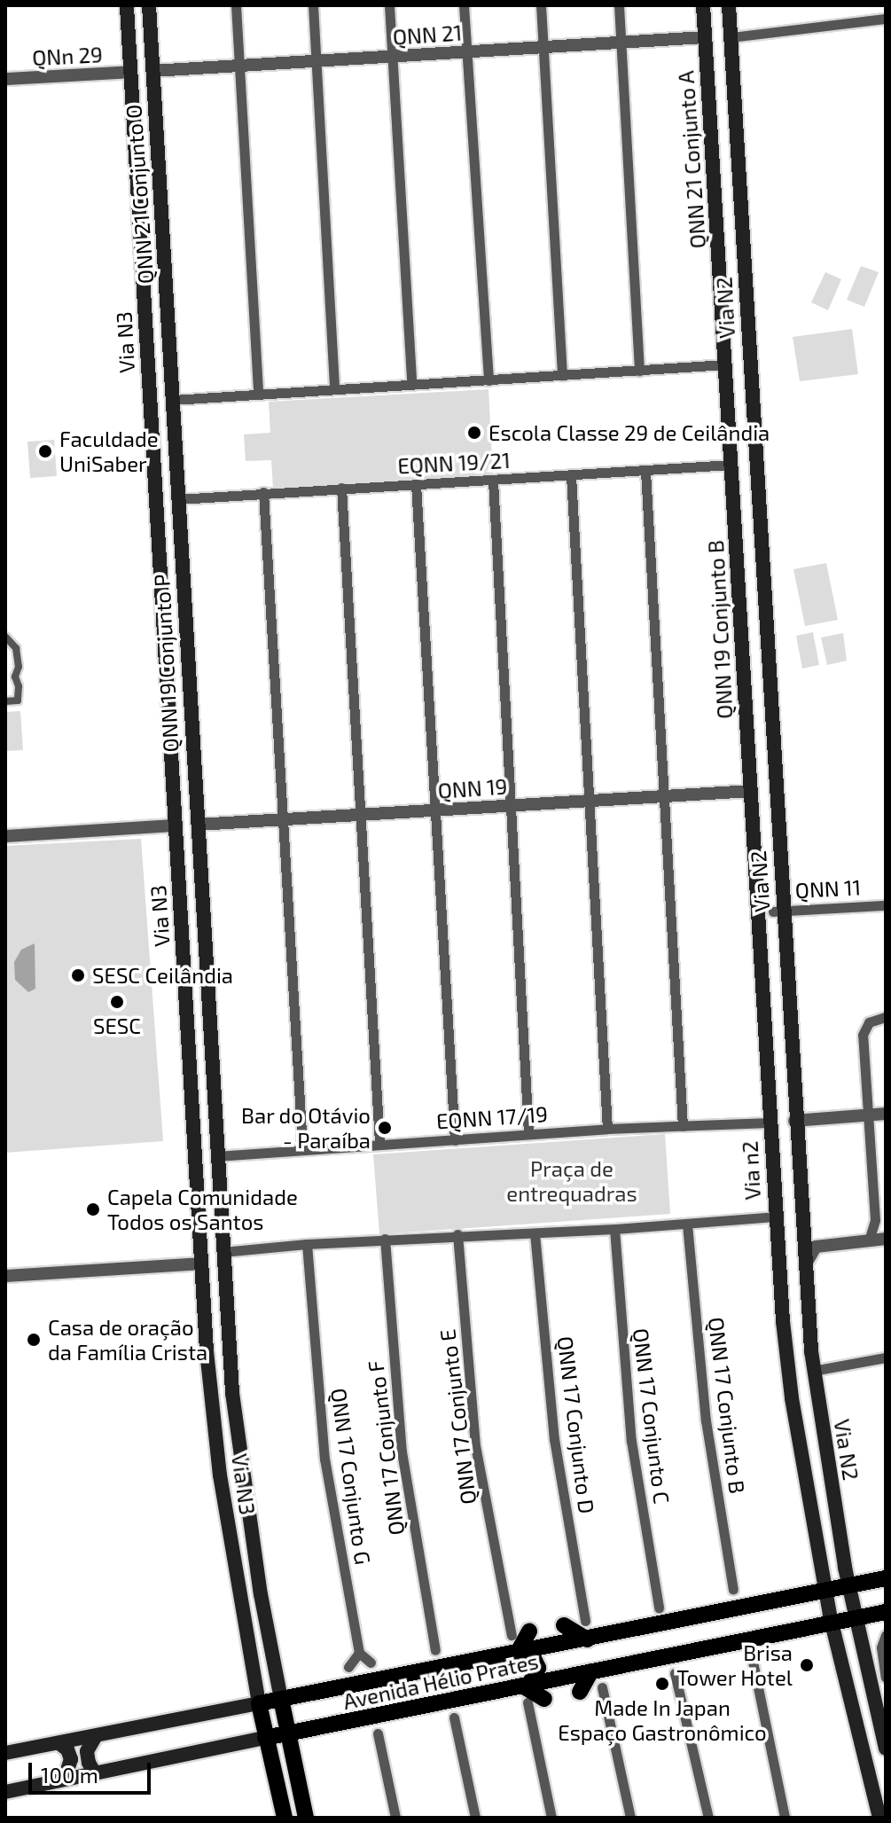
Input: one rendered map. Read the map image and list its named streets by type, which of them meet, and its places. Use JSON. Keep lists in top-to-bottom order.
{
  "streets": {
    "main road": [
      "QNN 21 Conjunto A",
      "QNN 21 Conjunto O",
      "Via N2",
      "Via N3",
      "QNN 19 Conjunto B",
      "QNN 19 Conjunto P",
      "Via n2",
      "Avenida Hélio Prates"
    ],
    "street": [
      "QNN 21",
      "QNn 29",
      "EQNN 19/21",
      "QNN 19",
      "QNN 11",
      "EQNN 17/19",
      "QNN 17 Conjunto B",
      "QNN 17 Conjunto C",
      "QNN 17 Conjunto E",
      "QNN 17 Conjunto D",
      "QNN 17 Conjunto F",
      "QNN 17 Conjunto G"
    ]
  },
  "crossings": [
    ["QNN 21", "QNN 21 Conjunto A"],
    ["QNN 21", "QNN 21 Conjunto O"],
    ["QNn 29", "Via N3"],
    ["QNN 21 Conjunto A", "Via N2"],
    ["Via N2", "EQNN 19/21"],
    ["Via N2", "QNN 19 Conjunto B"],
    ["Via N2", "QNN 11"],
    ["Via N2", "Via n2"],
    ["Via N2", "Avenida Hélio Prates"],
    ["Via N3", "Avenida Hélio Prates"],
    ["EQNN 19/21", "QNN 19 Conjunto B"],
    ["EQNN 19/21", "QNN 19 Conjunto P"],
    ["QNN 19 Conjunto B", "QNN 19"],
    ["QNN 19 Conjunto B", "Via n2"],
    ["QNN 19 Conjunto P", "QNN 19"],
    ["QNN 19 Conjunto P", "EQNN 17/19"],
    ["QNN 19", "Via n2"],
    ["EQNN 17/19", "Via n2"]
  ],
  "parks": ["Praça de entrequadras"],
  "places": [
    "Escola Classe 29 de Ceilândia",
    "Faculdade UniSaber",
    "SESC Ceilândia",
    "SESC",
    "Bar do Otávio - Paraíba",
    "Capela Comunidade Todos os Santos",
    "Casa de oração da Família Crista",
    "Brisa Tower Hotel",
    "Made In Japan Espaço Gastronômico"
  ],
  "scale_bar": "100 m"
}
